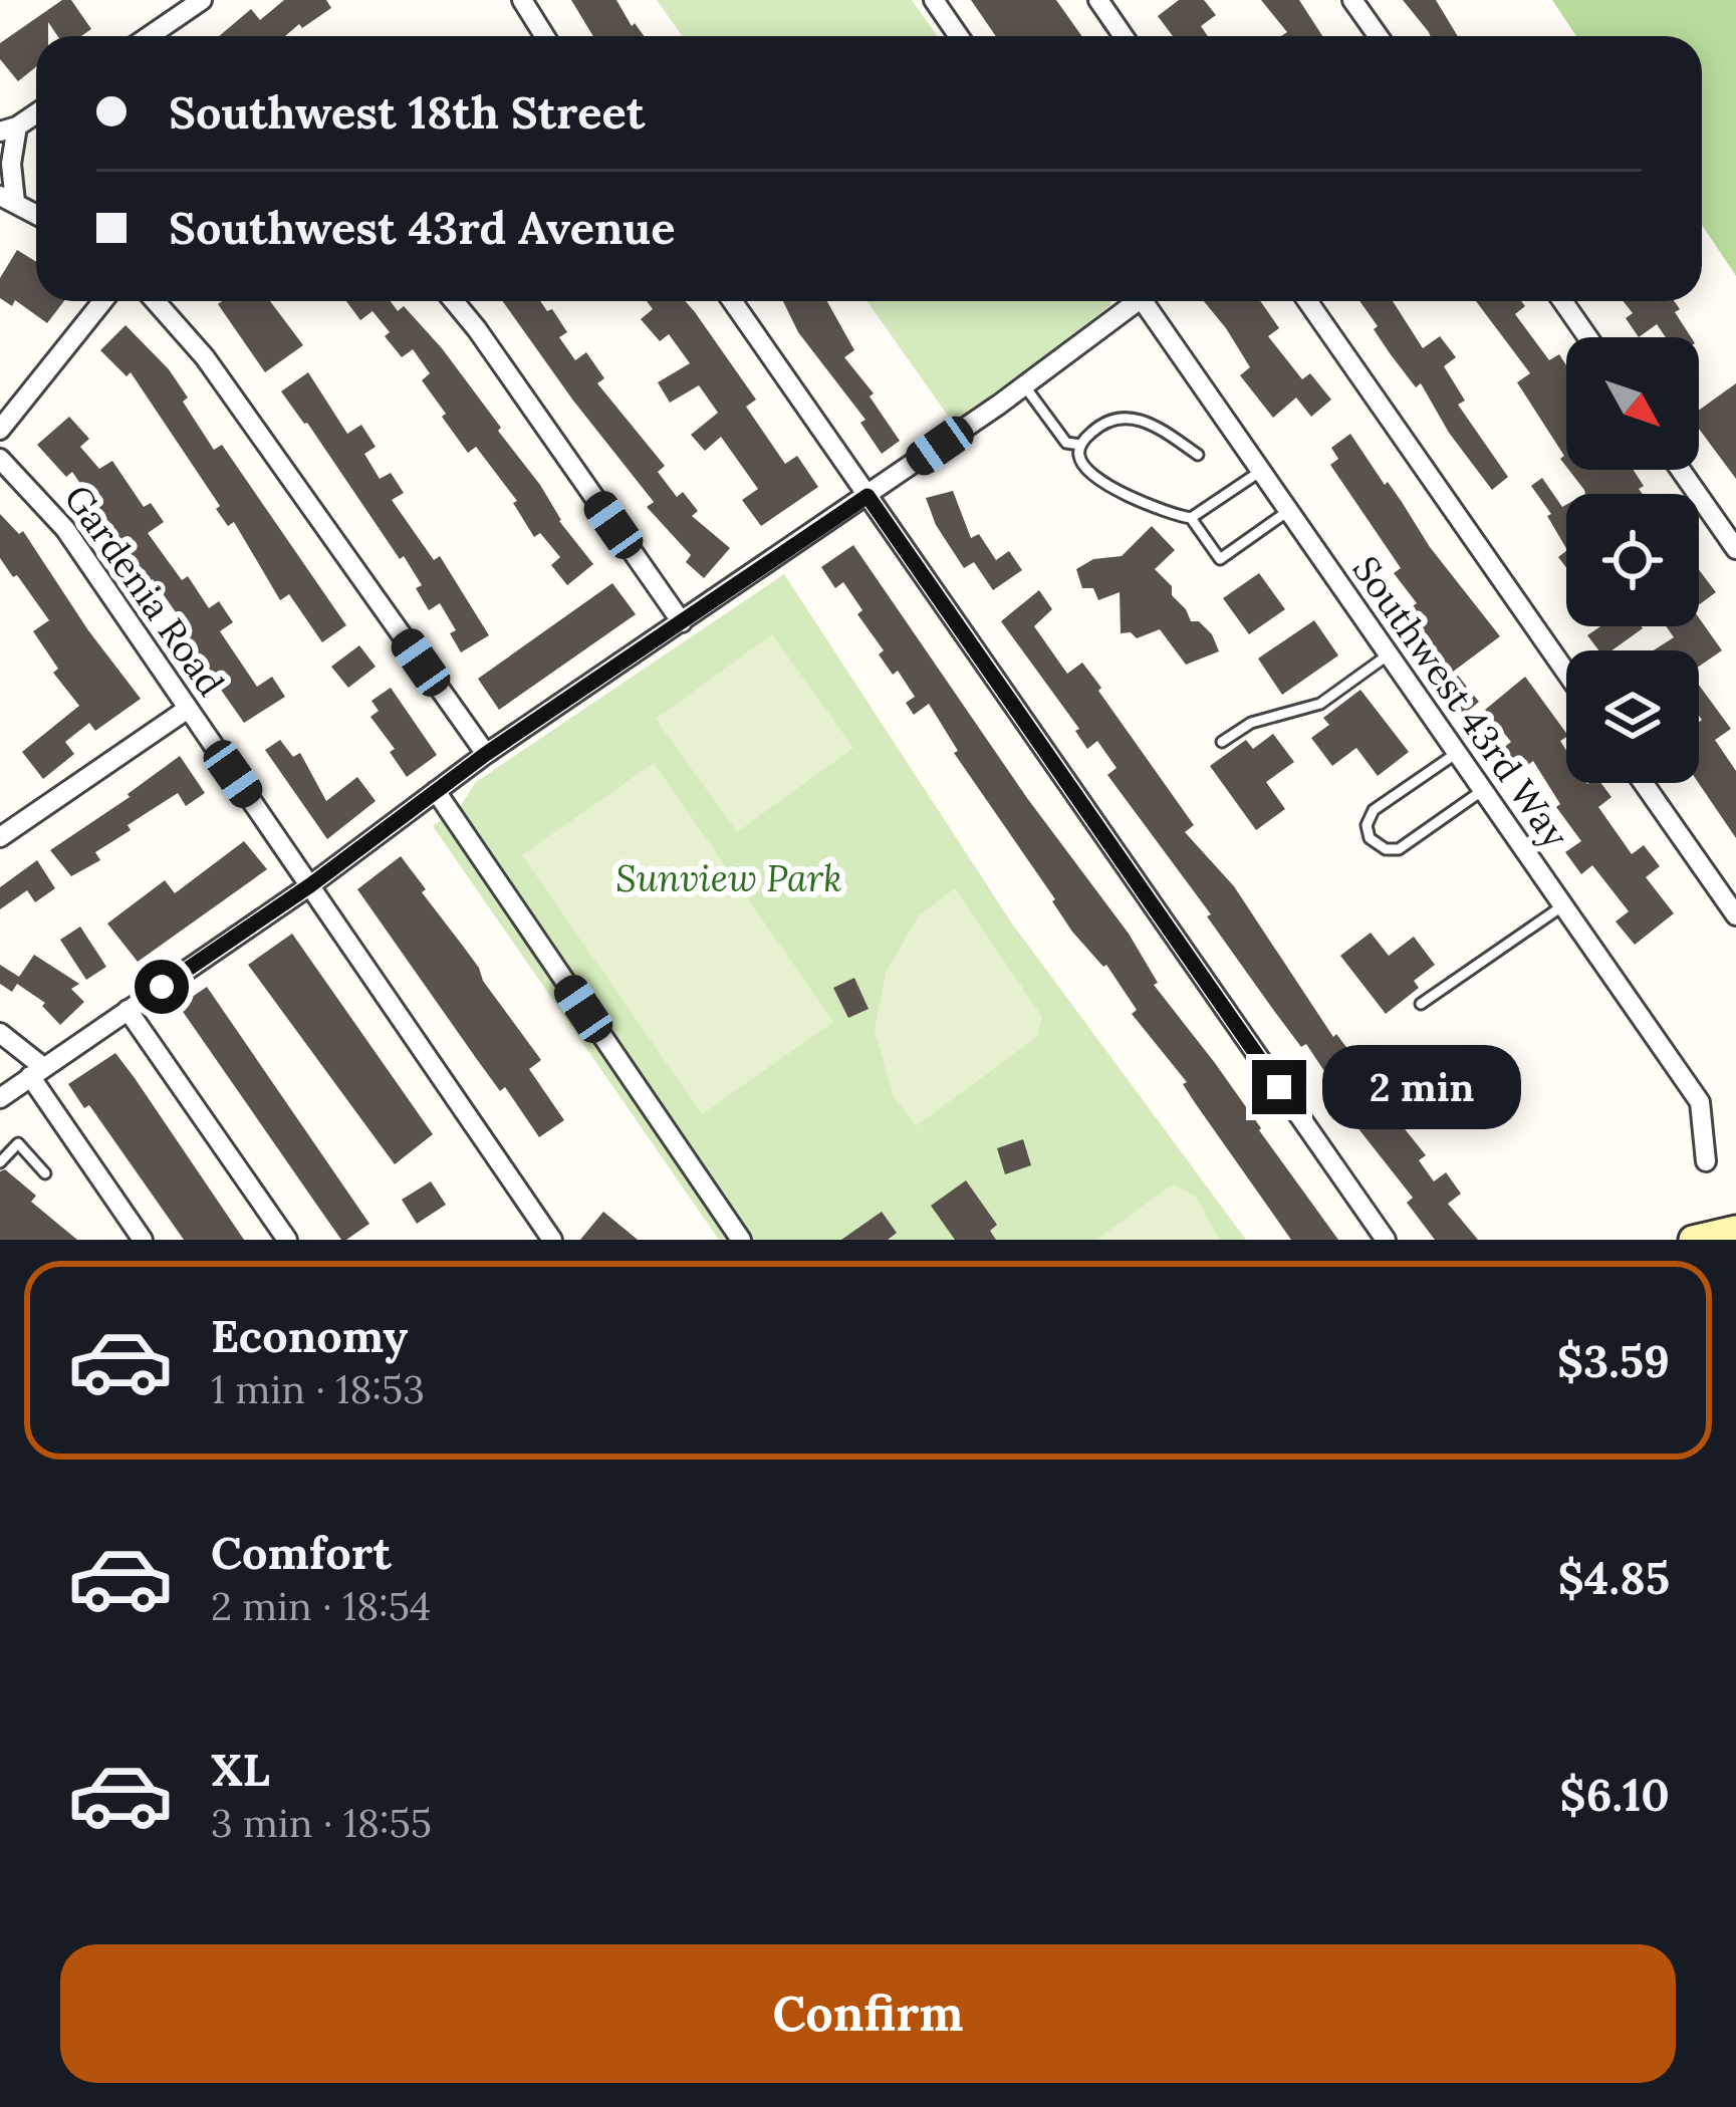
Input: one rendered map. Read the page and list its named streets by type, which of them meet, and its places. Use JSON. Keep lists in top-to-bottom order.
{
  "streets": {
    "street": ["Gardenia Road", "Southwest 43rd Way"]
  },
  "parks": ["Sunview Park"],
  "north": "bottom right",
  "page": {
    "banner": ["Southwest 18th Street", "Southwest 43rd Avenue"],
    "bubble": "2 min",
    "list": [
      {
        "name": "Economy",
        "note": "1 min · 18:53",
        "value": "$3.59"
      },
      {
        "name": "Comfort",
        "note": "2 min · 18:54",
        "value": "$4.85"
      },
      {
        "name": "XL",
        "note": "3 min · 18:55",
        "value": "$6.10"
      }
    ],
    "buttons": "Confirm"
  }
}
